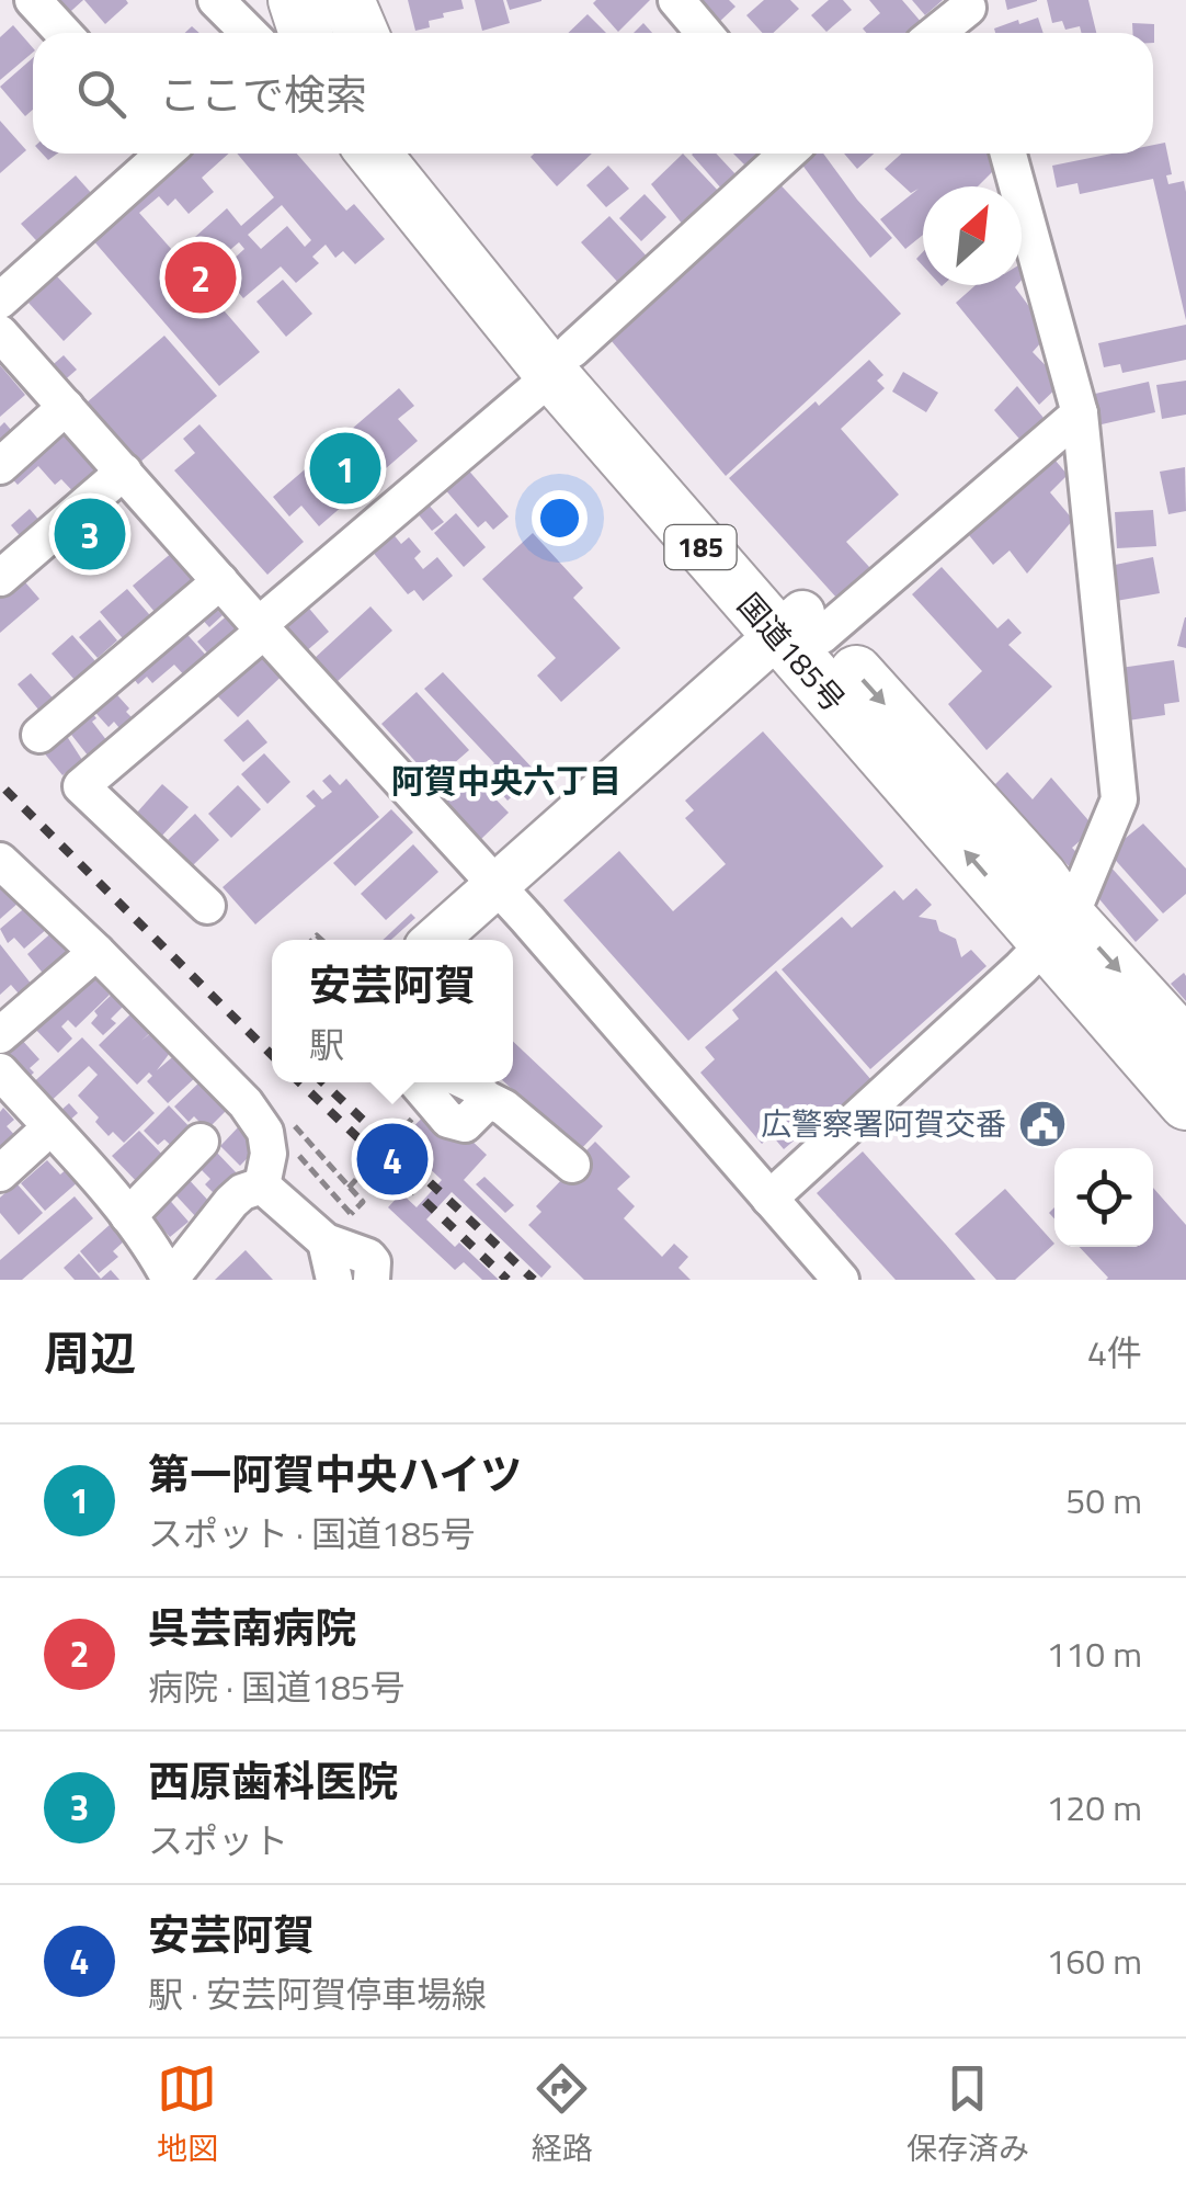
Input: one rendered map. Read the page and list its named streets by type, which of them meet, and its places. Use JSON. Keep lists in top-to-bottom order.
{
  "streets": {
    "highway": ["185", "国道185号"]
  },
  "districts": ["阿賀中央六丁目"],
  "places": {
    "public building": ["広警察署阿賀交番"]
  },
  "north": "top right",
  "page": {
    "search": "ここで検索",
    "pins": [
      "2",
      "1",
      "3",
      "4"
    ],
    "popup": ["安芸阿賀", "駅"],
    "heading": ["周辺", "4件"],
    "list": [
      {
        "mark": "1",
        "name": "第一阿賀中央ハイツ",
        "note": "スポット · 国道185号",
        "value": "50 m"
      },
      {
        "mark": "2",
        "name": "呉芸南病院",
        "note": "病院 · 国道185号",
        "value": "110 m"
      },
      {
        "mark": "3",
        "name": "西原歯科医院",
        "note": "スポット",
        "value": "120 m"
      },
      {
        "mark": "4",
        "name": "安芸阿賀",
        "note": "駅 · 安芸阿賀停車場線",
        "value": "160 m"
      }
    ],
    "nav": ["地図", "経路", "保存済み"]
  }
}
